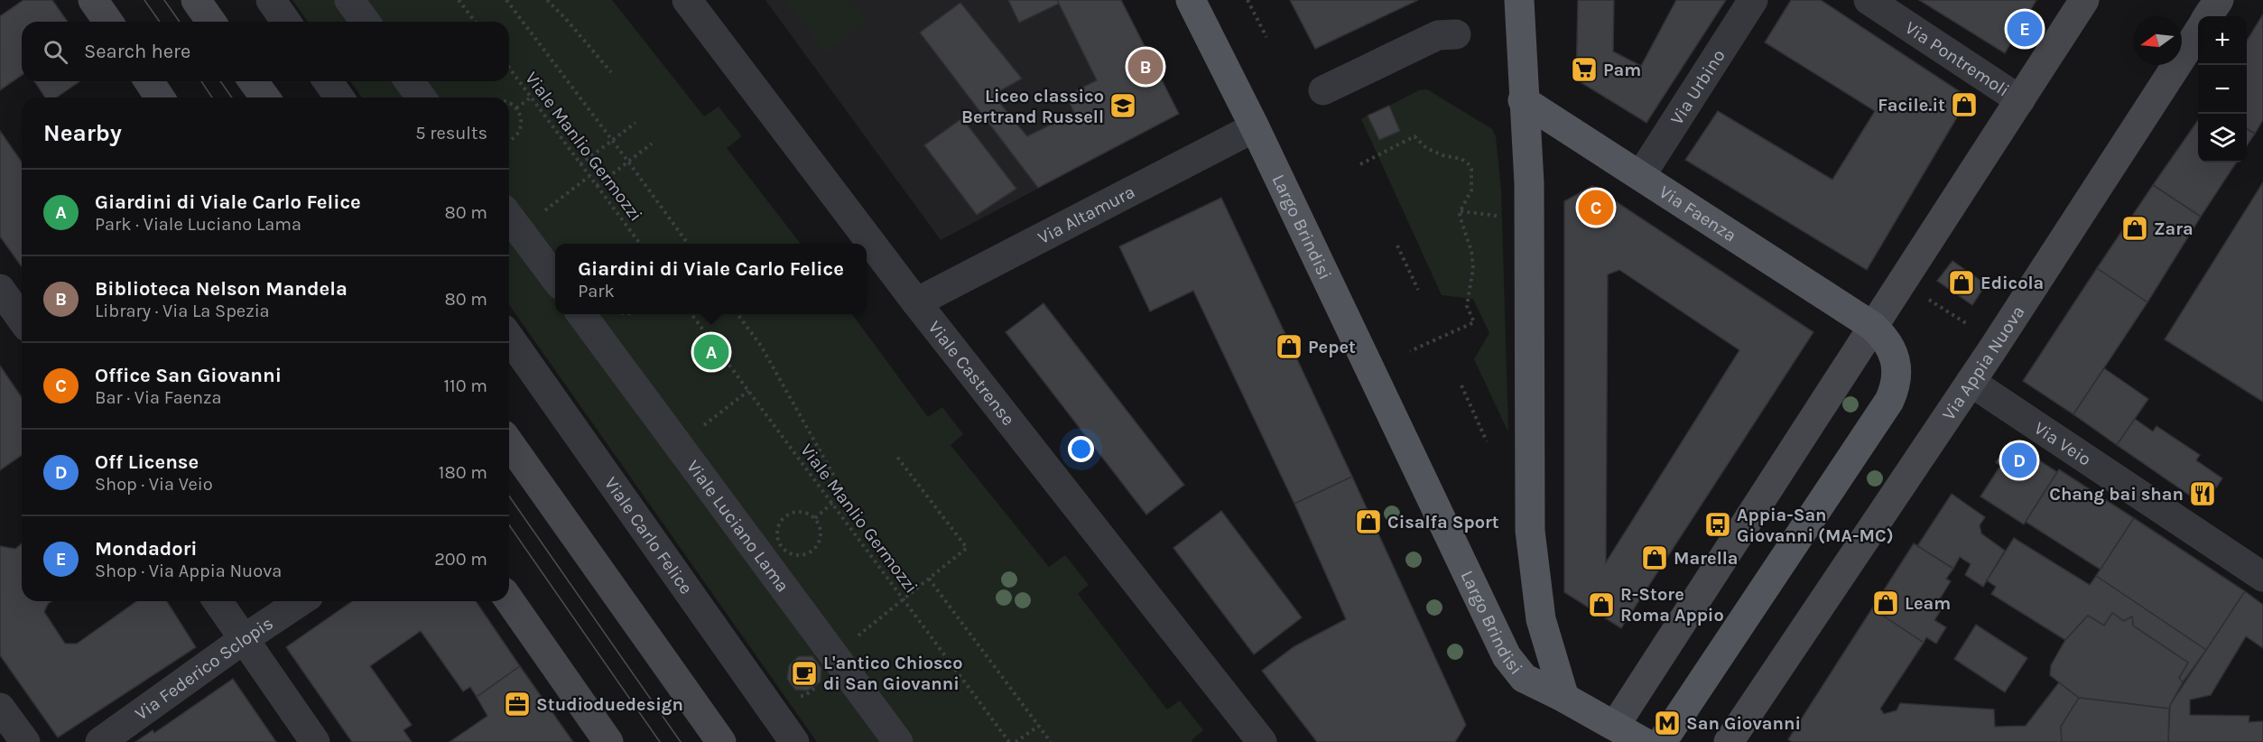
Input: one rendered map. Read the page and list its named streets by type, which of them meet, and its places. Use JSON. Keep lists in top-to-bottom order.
{
  "streets": {
    "main road": ["Via Faenza", "Largo Brindisi", "Via Appia Nuova"],
    "street": [
      "Via Pontremoli",
      "Via Urbino",
      "Via Altamura",
      "Viale Castrense",
      "Via Veio",
      "Viale Luciano Lama",
      "Viale Carlo Felice",
      "Via Federico Sclopis"
    ],
    "path": ["Viale Manlio Germozzi"]
  },
  "crossings": [
    ["Via Urbino", "Via Faenza"],
    ["Via Faenza", "Largo Brindisi"],
    ["Via Altamura", "Largo Brindisi"],
    ["Via Altamura", "Viale Castrense"],
    ["Via Appia Nuova", "Via Veio"]
  ],
  "places": {
    "supermarket": ["Pam"],
    "shop": [
      "Facile.it",
      "Zara",
      "Edicola",
      "Pepet",
      "Cisalfa Sport",
      "Marella",
      "Leam",
      "R-Store Roma Appio"
    ],
    "school or university": ["Liceo classico Bertrand Russell"],
    "restaurant": ["Chang bai shan"],
    "bus stop": ["Appia-San Giovanni (MA-MC)"],
    "cafe": ["L'antico Chiosco di San Giovanni"],
    "office": ["Studioduedesign"],
    "metro station": ["San Giovanni"]
  },
  "north": "left",
  "page": {
    "pins": [
      "E",
      "B",
      "C",
      "A",
      "D"
    ],
    "map_buttons": ["+", "−"],
    "search": "Search here",
    "heading": ["Nearby", "5 results"],
    "list": [
      {
        "mark": "A",
        "name": "Giardini di Viale Carlo Felice",
        "note": "Park · Viale Luciano Lama",
        "value": "80 m"
      },
      {
        "mark": "B",
        "name": "Biblioteca Nelson Mandela",
        "note": "Library · Via La Spezia",
        "value": "80 m"
      },
      {
        "mark": "C",
        "name": "Office San Giovanni",
        "note": "Bar · Via Faenza",
        "value": "110 m"
      },
      {
        "mark": "D",
        "name": "Off License",
        "note": "Shop · Via Veio",
        "value": "180 m"
      },
      {
        "mark": "E",
        "name": "Mondadori",
        "note": "Shop · Via Appia Nuova",
        "value": "200 m"
      }
    ],
    "popup": ["Giardini di Viale Carlo Felice", "Park"]
  }
}
